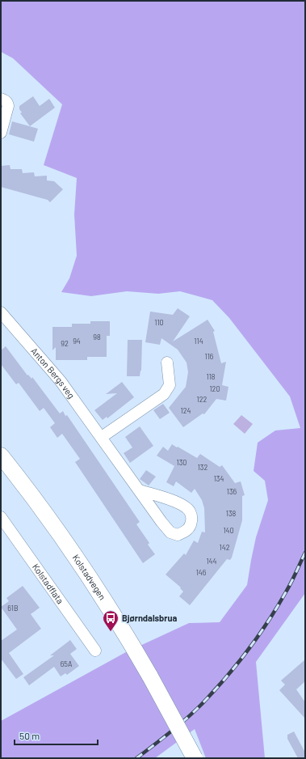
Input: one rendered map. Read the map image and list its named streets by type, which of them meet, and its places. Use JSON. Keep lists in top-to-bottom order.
{
  "streets": {
    "main road": ["Kolstadvegen"],
    "street": ["Anton Bergs veg", "Kolstadflata"]
  },
  "places": {
    "bus stop": ["Bjørndalsbrua"]
  },
  "house_numbers": [
    "110",
    "98",
    "94",
    "114",
    "92",
    "116",
    "118",
    "120",
    "122",
    "124",
    "130",
    "132",
    "134",
    "136",
    "138",
    "140",
    "142",
    "144",
    "146",
    "61B",
    "65A"
  ],
  "scale_bar": "50 m"
}
